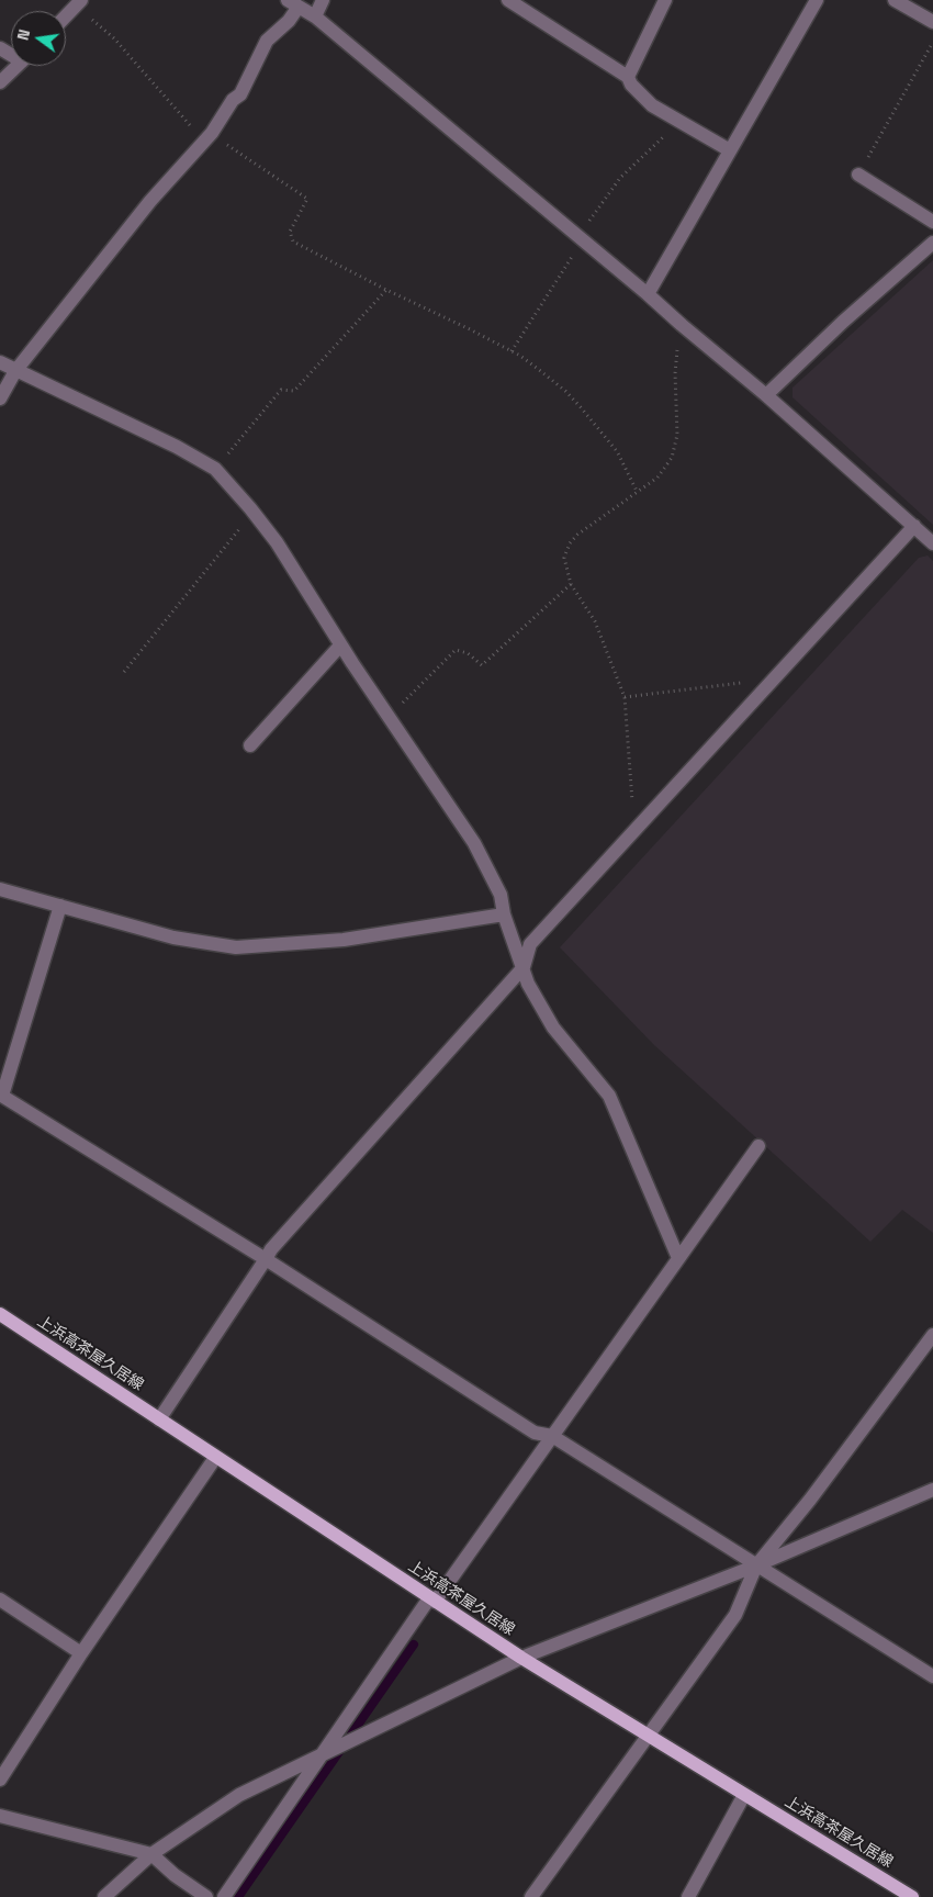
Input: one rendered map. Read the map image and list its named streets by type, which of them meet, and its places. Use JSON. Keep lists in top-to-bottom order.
{
  "streets": {
    "main road": ["上浜高茶屋久居線"]
  },
  "north": "left"
}
